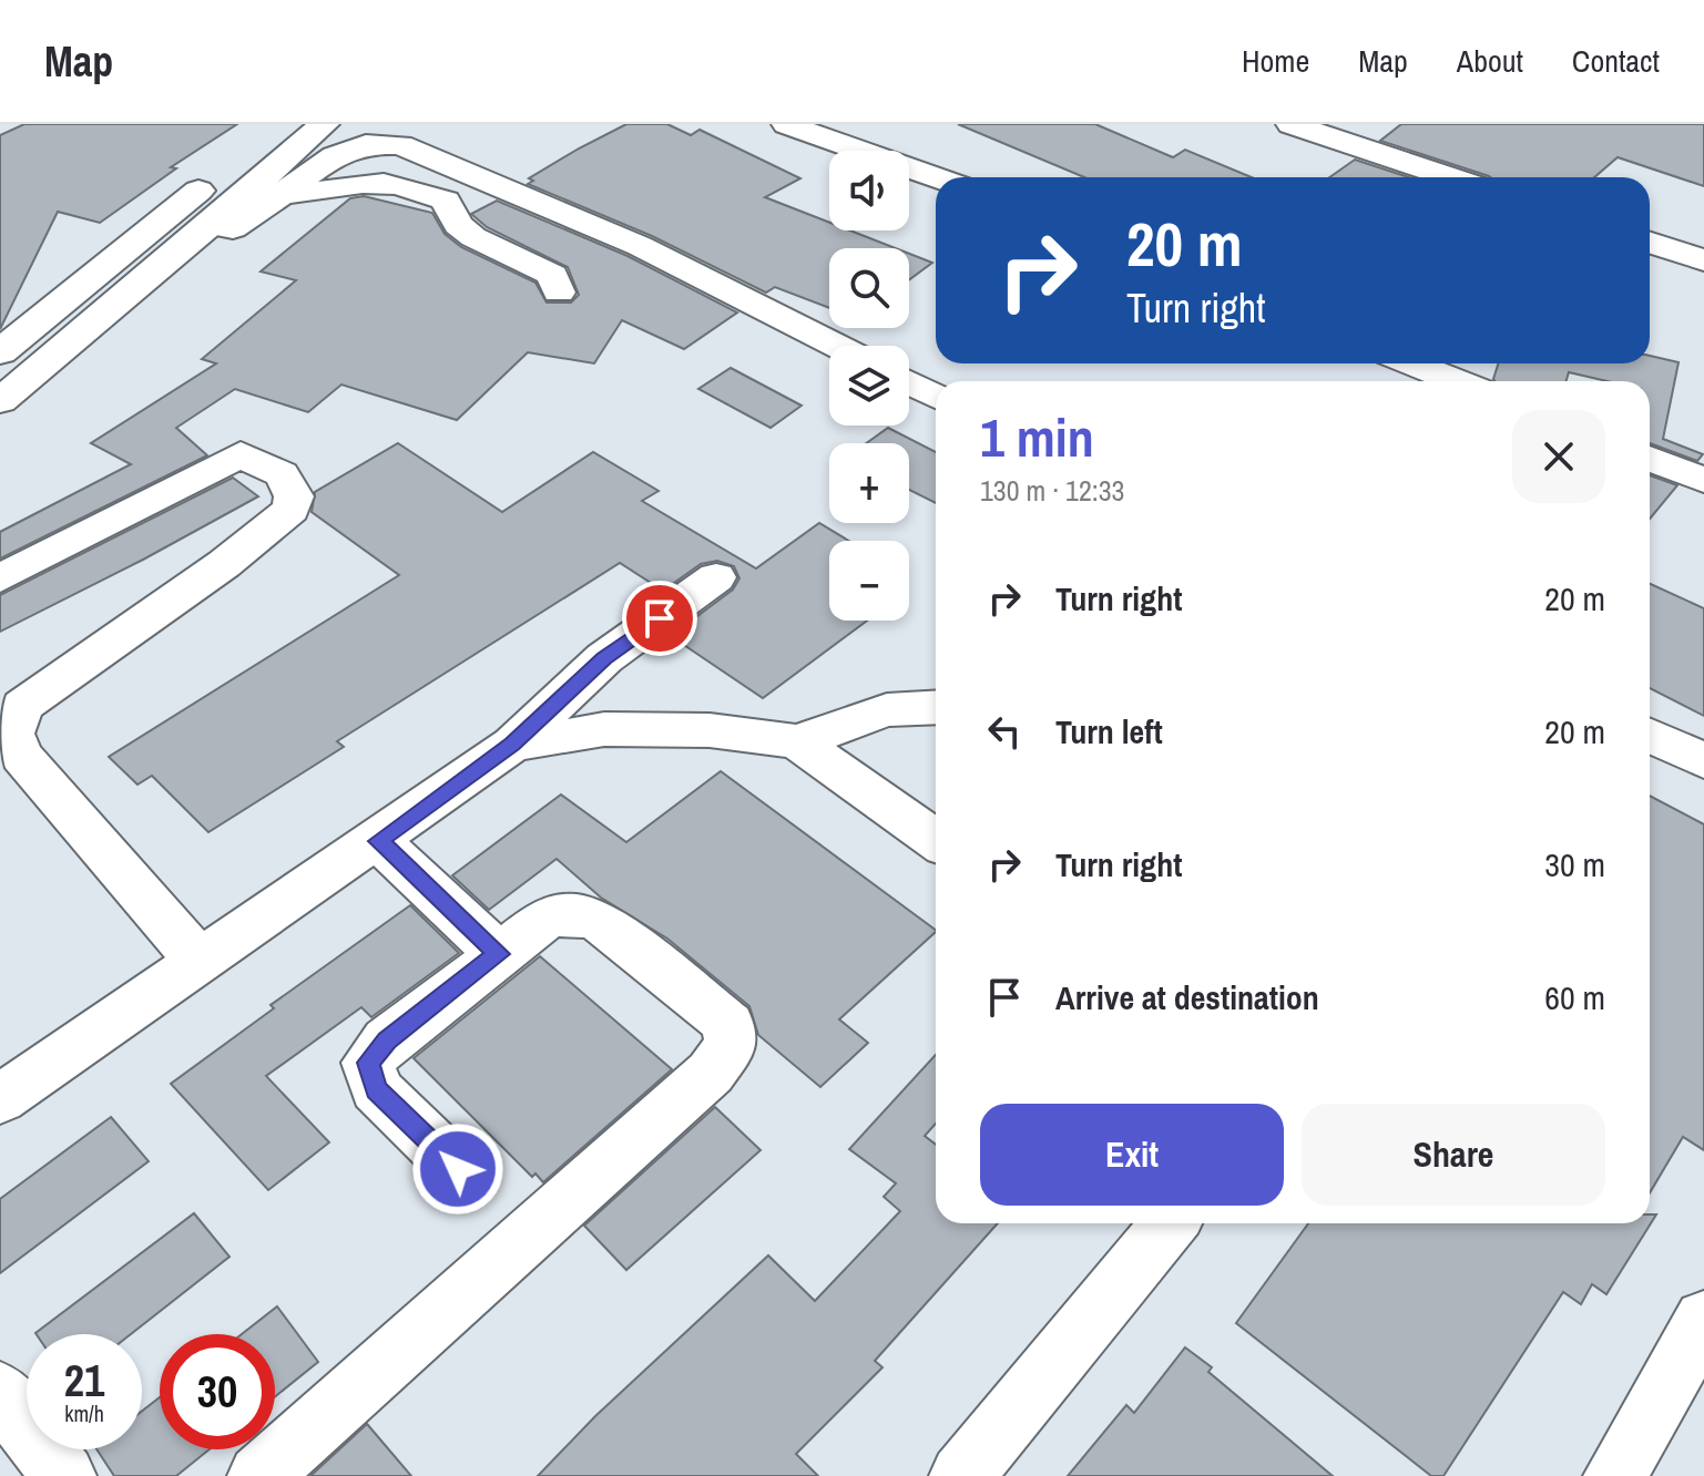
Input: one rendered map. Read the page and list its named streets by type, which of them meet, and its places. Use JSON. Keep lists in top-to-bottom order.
{
  "page": {
    "header": "Map",
    "nav": [
      "Home",
      "Map",
      "About",
      "Contact"
    ],
    "map_buttons": ["+", "−"],
    "turn": ["20 m", "Turn right"],
    "heading": ["1 min", "130 m · 12:33"],
    "list": [
      {
        "name": "Turn right",
        "value": "20 m"
      },
      {
        "name": "Turn left",
        "value": "20 m"
      },
      {
        "name": "Turn right",
        "value": "30 m"
      },
      {
        "name": "Arrive at destination",
        "value": "60 m"
      }
    ],
    "buttons": ["Exit", "Share"],
    "speed": "21 km/h",
    "limit": "30"
  }
}
